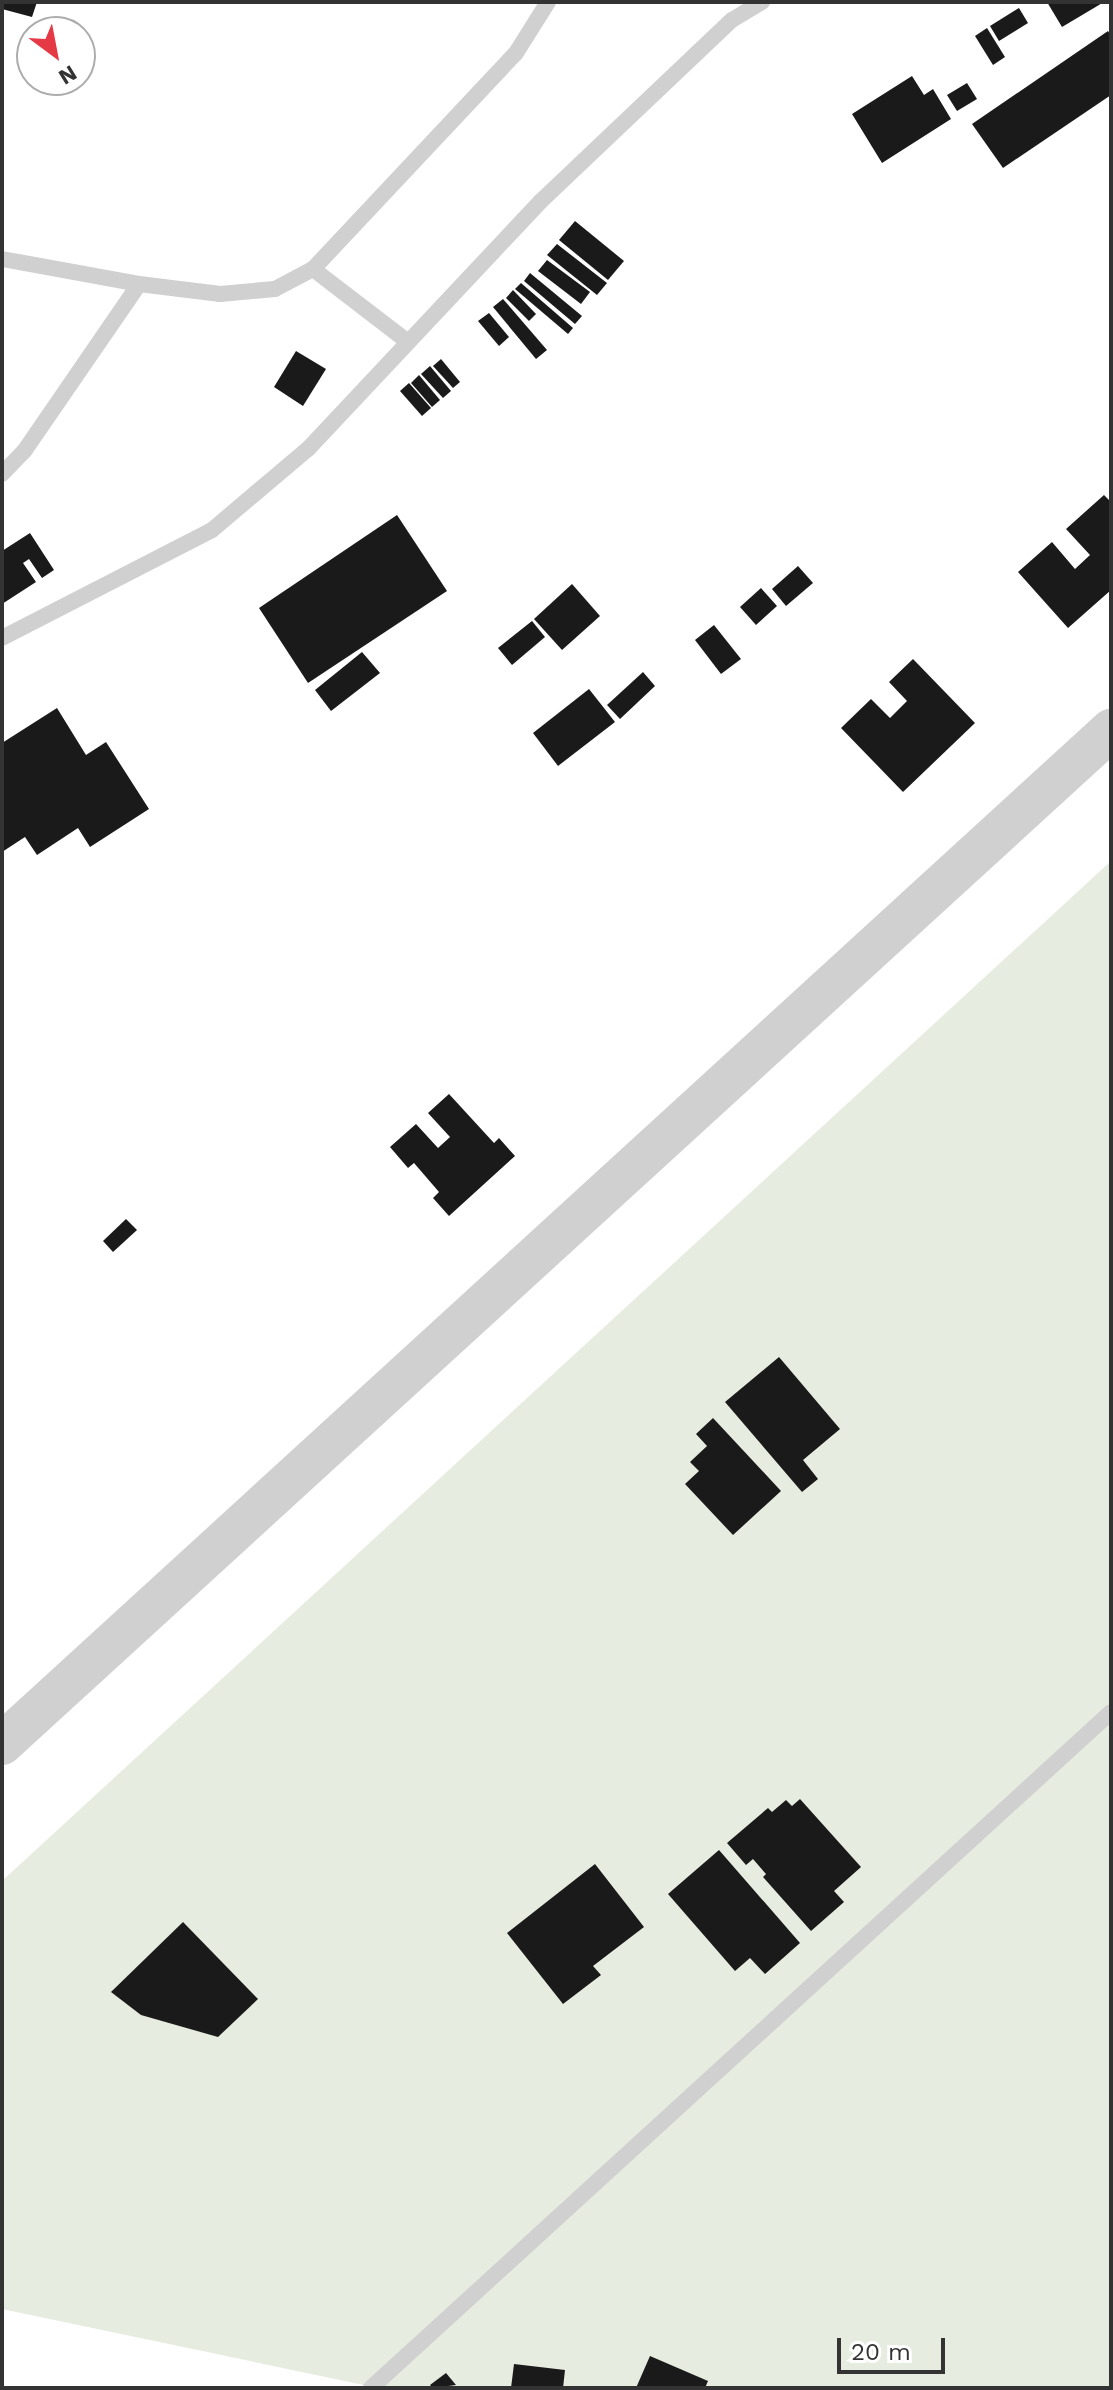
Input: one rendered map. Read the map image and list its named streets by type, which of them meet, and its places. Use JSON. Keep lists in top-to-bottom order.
{
  "scale_bar": "20 m",
  "north": "bottom right"
}
